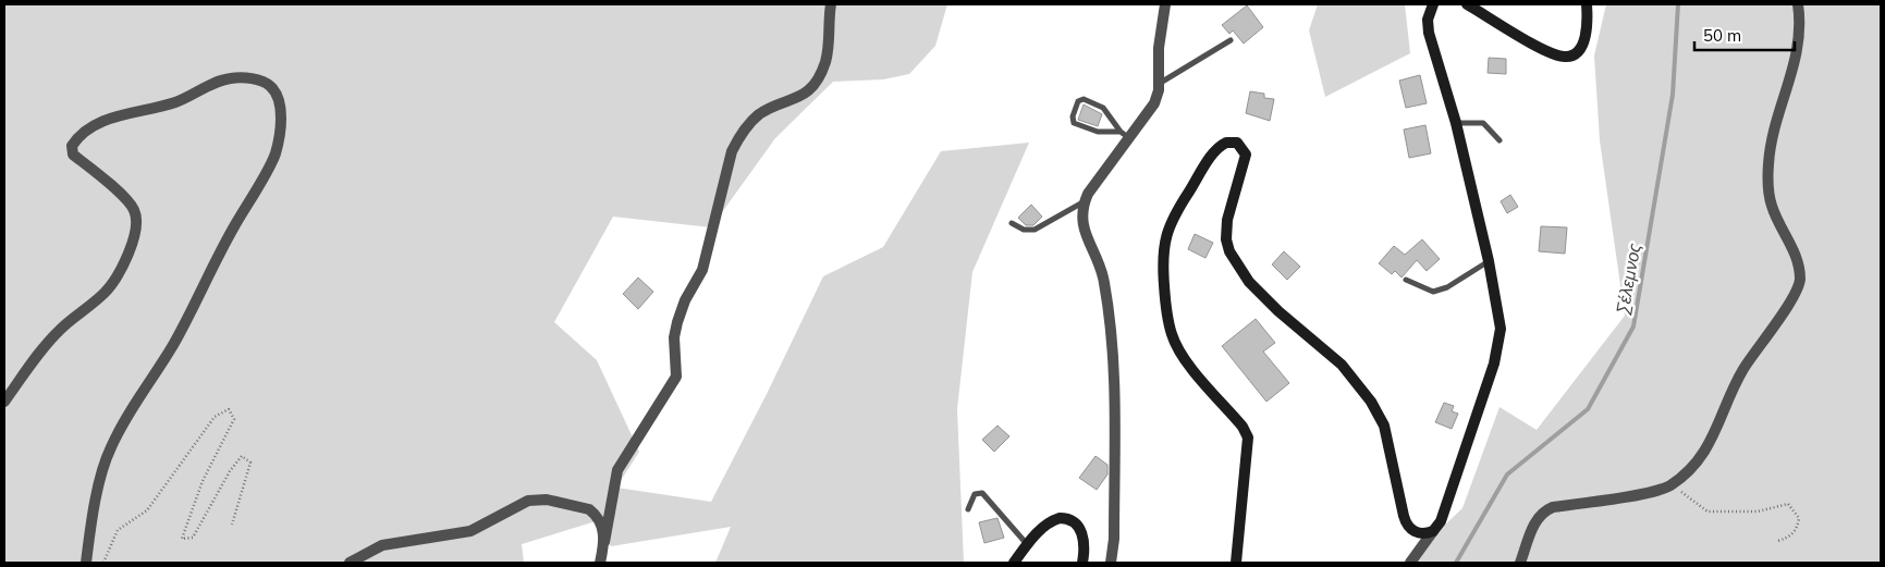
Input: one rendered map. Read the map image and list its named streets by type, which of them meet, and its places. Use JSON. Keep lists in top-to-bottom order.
{
  "water": ["Σέλεμνος"],
  "scale_bar": "50 m"
}
